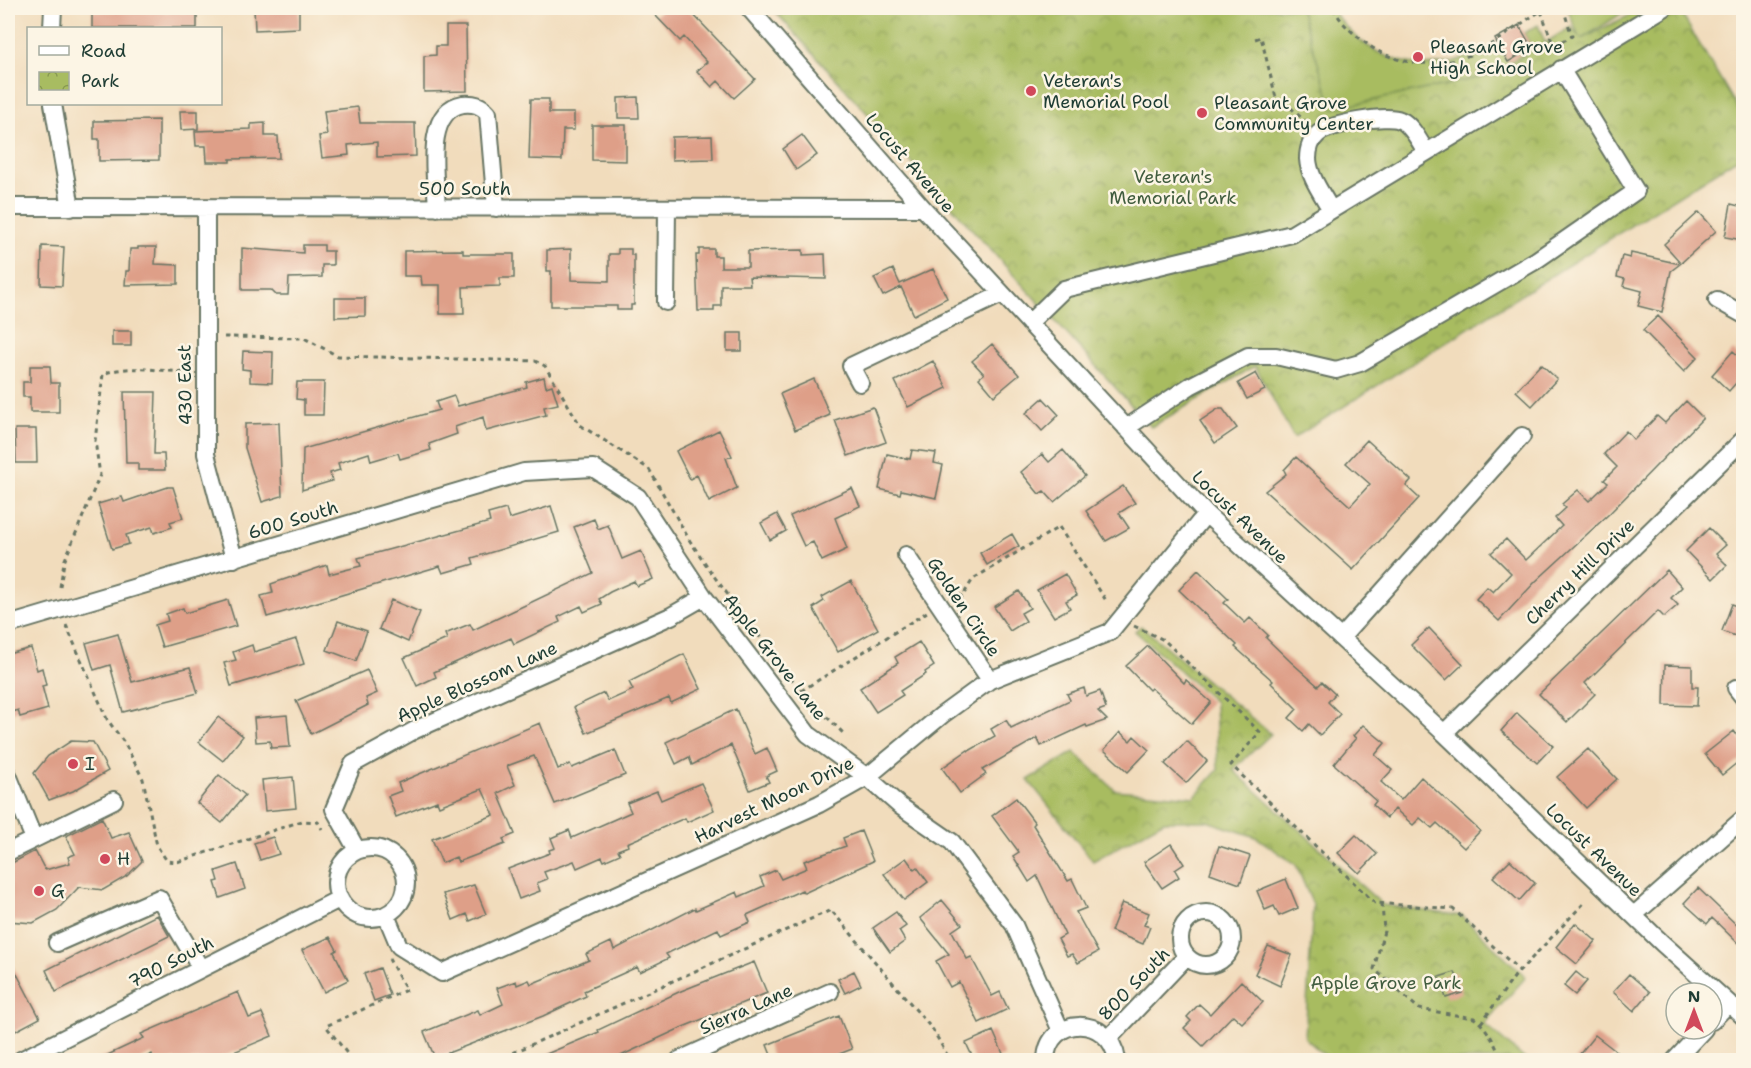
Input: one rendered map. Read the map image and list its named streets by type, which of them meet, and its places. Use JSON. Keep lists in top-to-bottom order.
{
  "streets": {
    "street": [
      "Locust Avenue",
      "500 South",
      "430 East",
      "600 South",
      "Cherry Hill Drive",
      "Golden Circle",
      "Apple Grove Lane",
      "Apple Blossom Lane",
      "Harvest Moon Drive",
      "790 South",
      "800 South",
      "Sierra Lane"
    ]
  },
  "crossings": [
    ["Locust Avenue", "500 South"],
    ["Locust Avenue", "Cherry Hill Drive"],
    ["Locust Avenue", "Harvest Moon Drive"],
    ["500 South", "430 East"],
    ["430 East", "600 South"],
    ["600 South", "Apple Grove Lane"],
    ["Golden Circle", "Harvest Moon Drive"],
    ["Apple Grove Lane", "Apple Blossom Lane"],
    ["Apple Grove Lane", "Harvest Moon Drive"],
    ["Apple Blossom Lane", "Harvest Moon Drive"],
    ["Apple Blossom Lane", "790 South"],
    ["Harvest Moon Drive", "790 South"]
  ],
  "parks": ["Veteran's Memorial Park", "Apple Grove Park"],
  "places": [
    "Pleasant Grove High School",
    "Veteran's Memorial Pool",
    "Pleasant Grove Community Center",
    "I",
    "H",
    "G"
  ],
  "legend": ["Road", "Park"],
  "north": "top"
}
